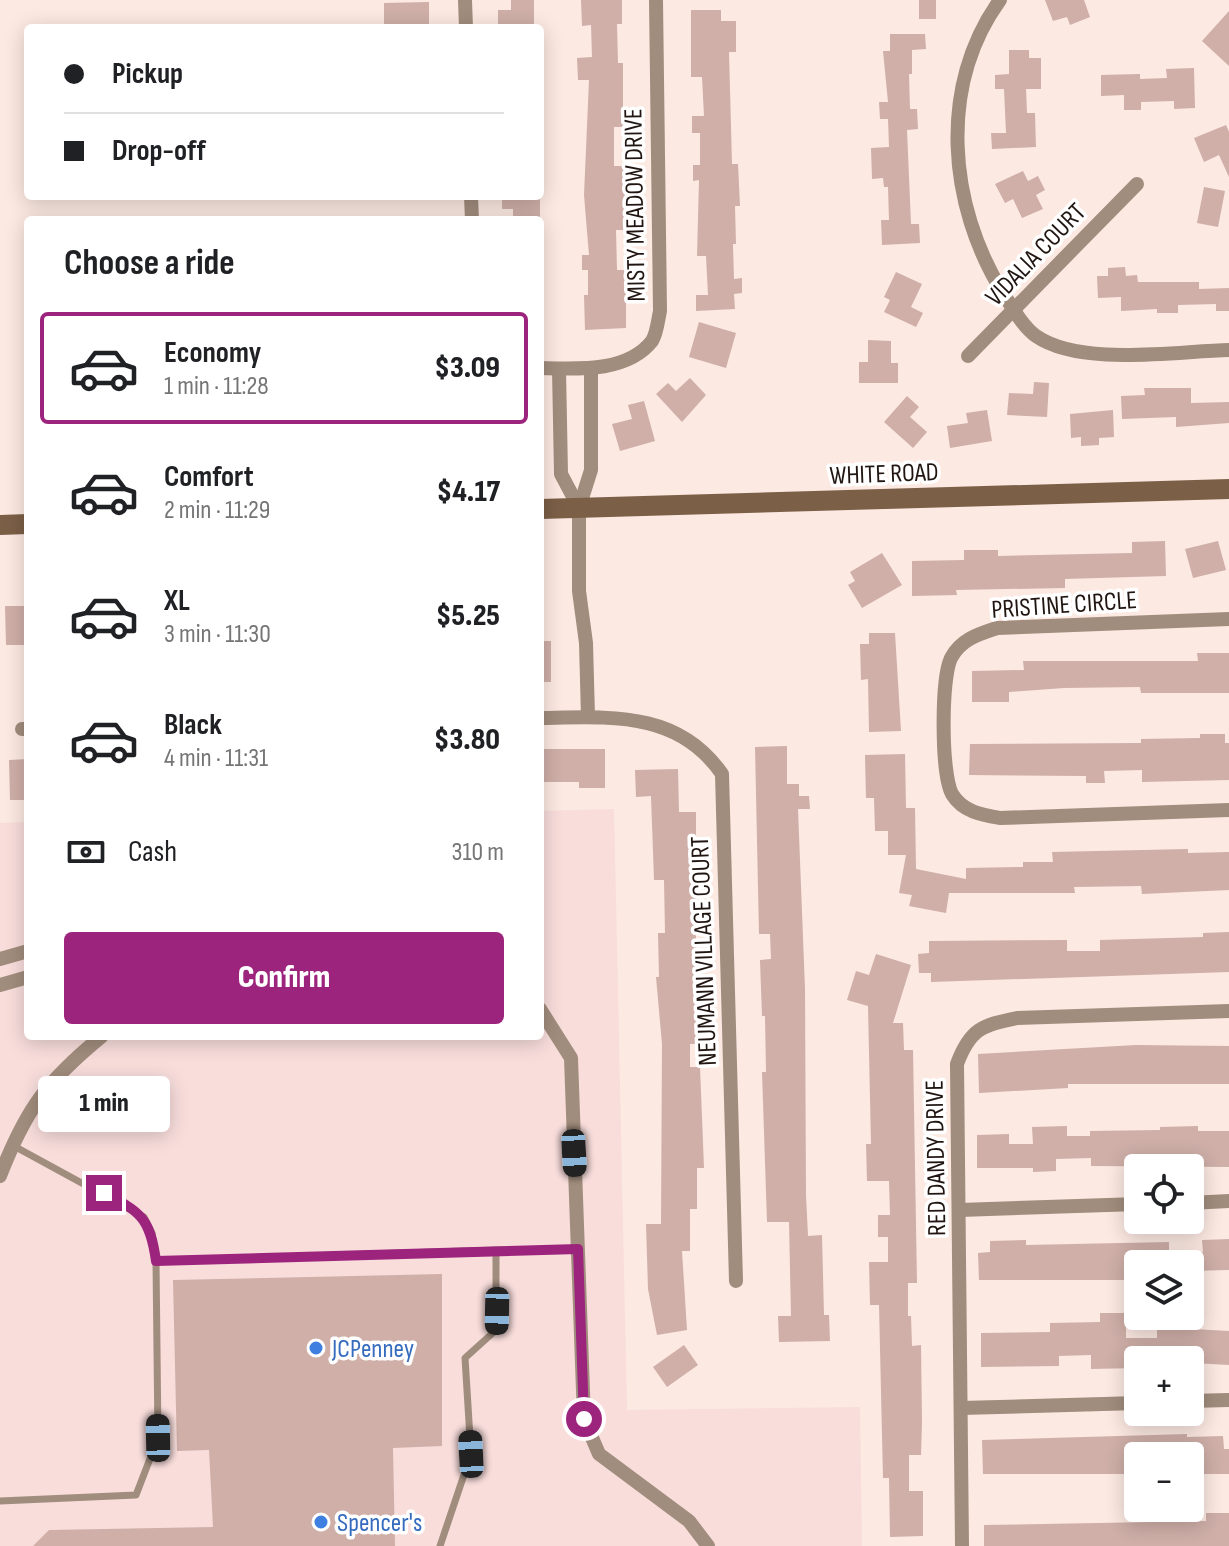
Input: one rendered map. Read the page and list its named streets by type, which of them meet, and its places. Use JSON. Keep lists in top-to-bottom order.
{
  "streets": {
    "street": [
      "MISTY MEADOW DRIVE",
      "VIDALIA COURT",
      "WHITE ROAD",
      "PRISTINE CIRCLE",
      "NEUMANN VILLAGE COURT",
      "RED DANDY DRIVE"
    ]
  },
  "places": ["JCPenney", "Spencer's"],
  "page": {
    "banner": ["Pickup", "Drop-off"],
    "heading": "Choose a ride",
    "list": [
      {
        "name": "Economy",
        "note": "1 min · 11:28",
        "value": "$3.09"
      },
      {
        "name": "Comfort",
        "note": "2 min · 11:29",
        "value": "$4.17"
      },
      {
        "name": "XL",
        "note": "3 min · 11:30",
        "value": "$5.25"
      },
      {
        "name": "Black",
        "note": "4 min · 11:31",
        "value": "$3.80"
      }
    ],
    "pay": ["Cash", "310 m"],
    "buttons": "Confirm",
    "bubble": "1 min",
    "map_buttons": ["+", "−"]
  }
}
